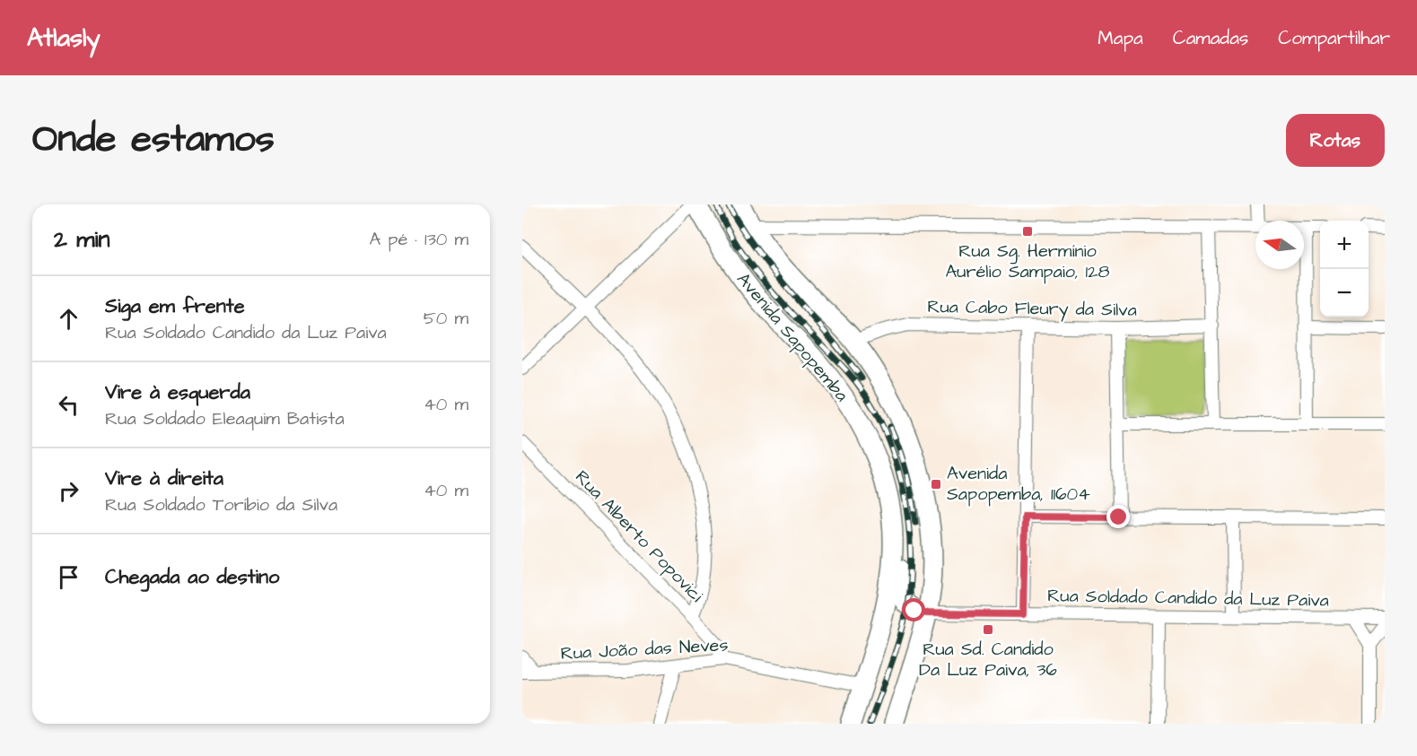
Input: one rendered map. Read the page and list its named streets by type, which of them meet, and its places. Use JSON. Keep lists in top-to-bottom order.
{
  "streets": {
    "main road": ["Avenida Sapopemba"],
    "street": [
      "Rua Cabo Fleury da Silva",
      "Rua Alberto Popovici",
      "Rua Soldado Candido da Luz Paiva",
      "Rua João das Neves"
    ]
  },
  "crossings": [
    ["Rua Cabo Fleury da Silva", "Avenida Sapopemba"],
    ["Avenida Sapopemba", "Rua Soldado Candido da Luz Paiva"],
    ["Avenida Sapopemba", "Rua João das Neves"],
    ["Rua Alberto Popovici", "Rua João das Neves"]
  ],
  "places": {
    "transit": ["Rua Sg. Hermínio Aurélio Sampaio, 128", "Avenida Sapopemba, 11604", "Rua Sd. Candido Da Luz Paiva, 36"]
  },
  "north": "left",
  "page": {
    "header": "Atlasly",
    "nav": ["Mapa", "Camadas", "Compartilhar"],
    "title": "Onde estamos",
    "buttons": "Rotas",
    "heading": ["2 min", "A pé · 130 m"],
    "map_buttons": ["+", "−"],
    "list": [
      ["Siga em frente", "Rua Soldado Candido da Luz Paiva", "50 m"],
      ["Vire à esquerda", "Rua Soldado Eleaquim Batista", "40 m"],
      ["Vire à direita", "Rua Soldado Toríbio da Silva", "40 m"],
      "Chegada ao destino"
    ]
  }
}
